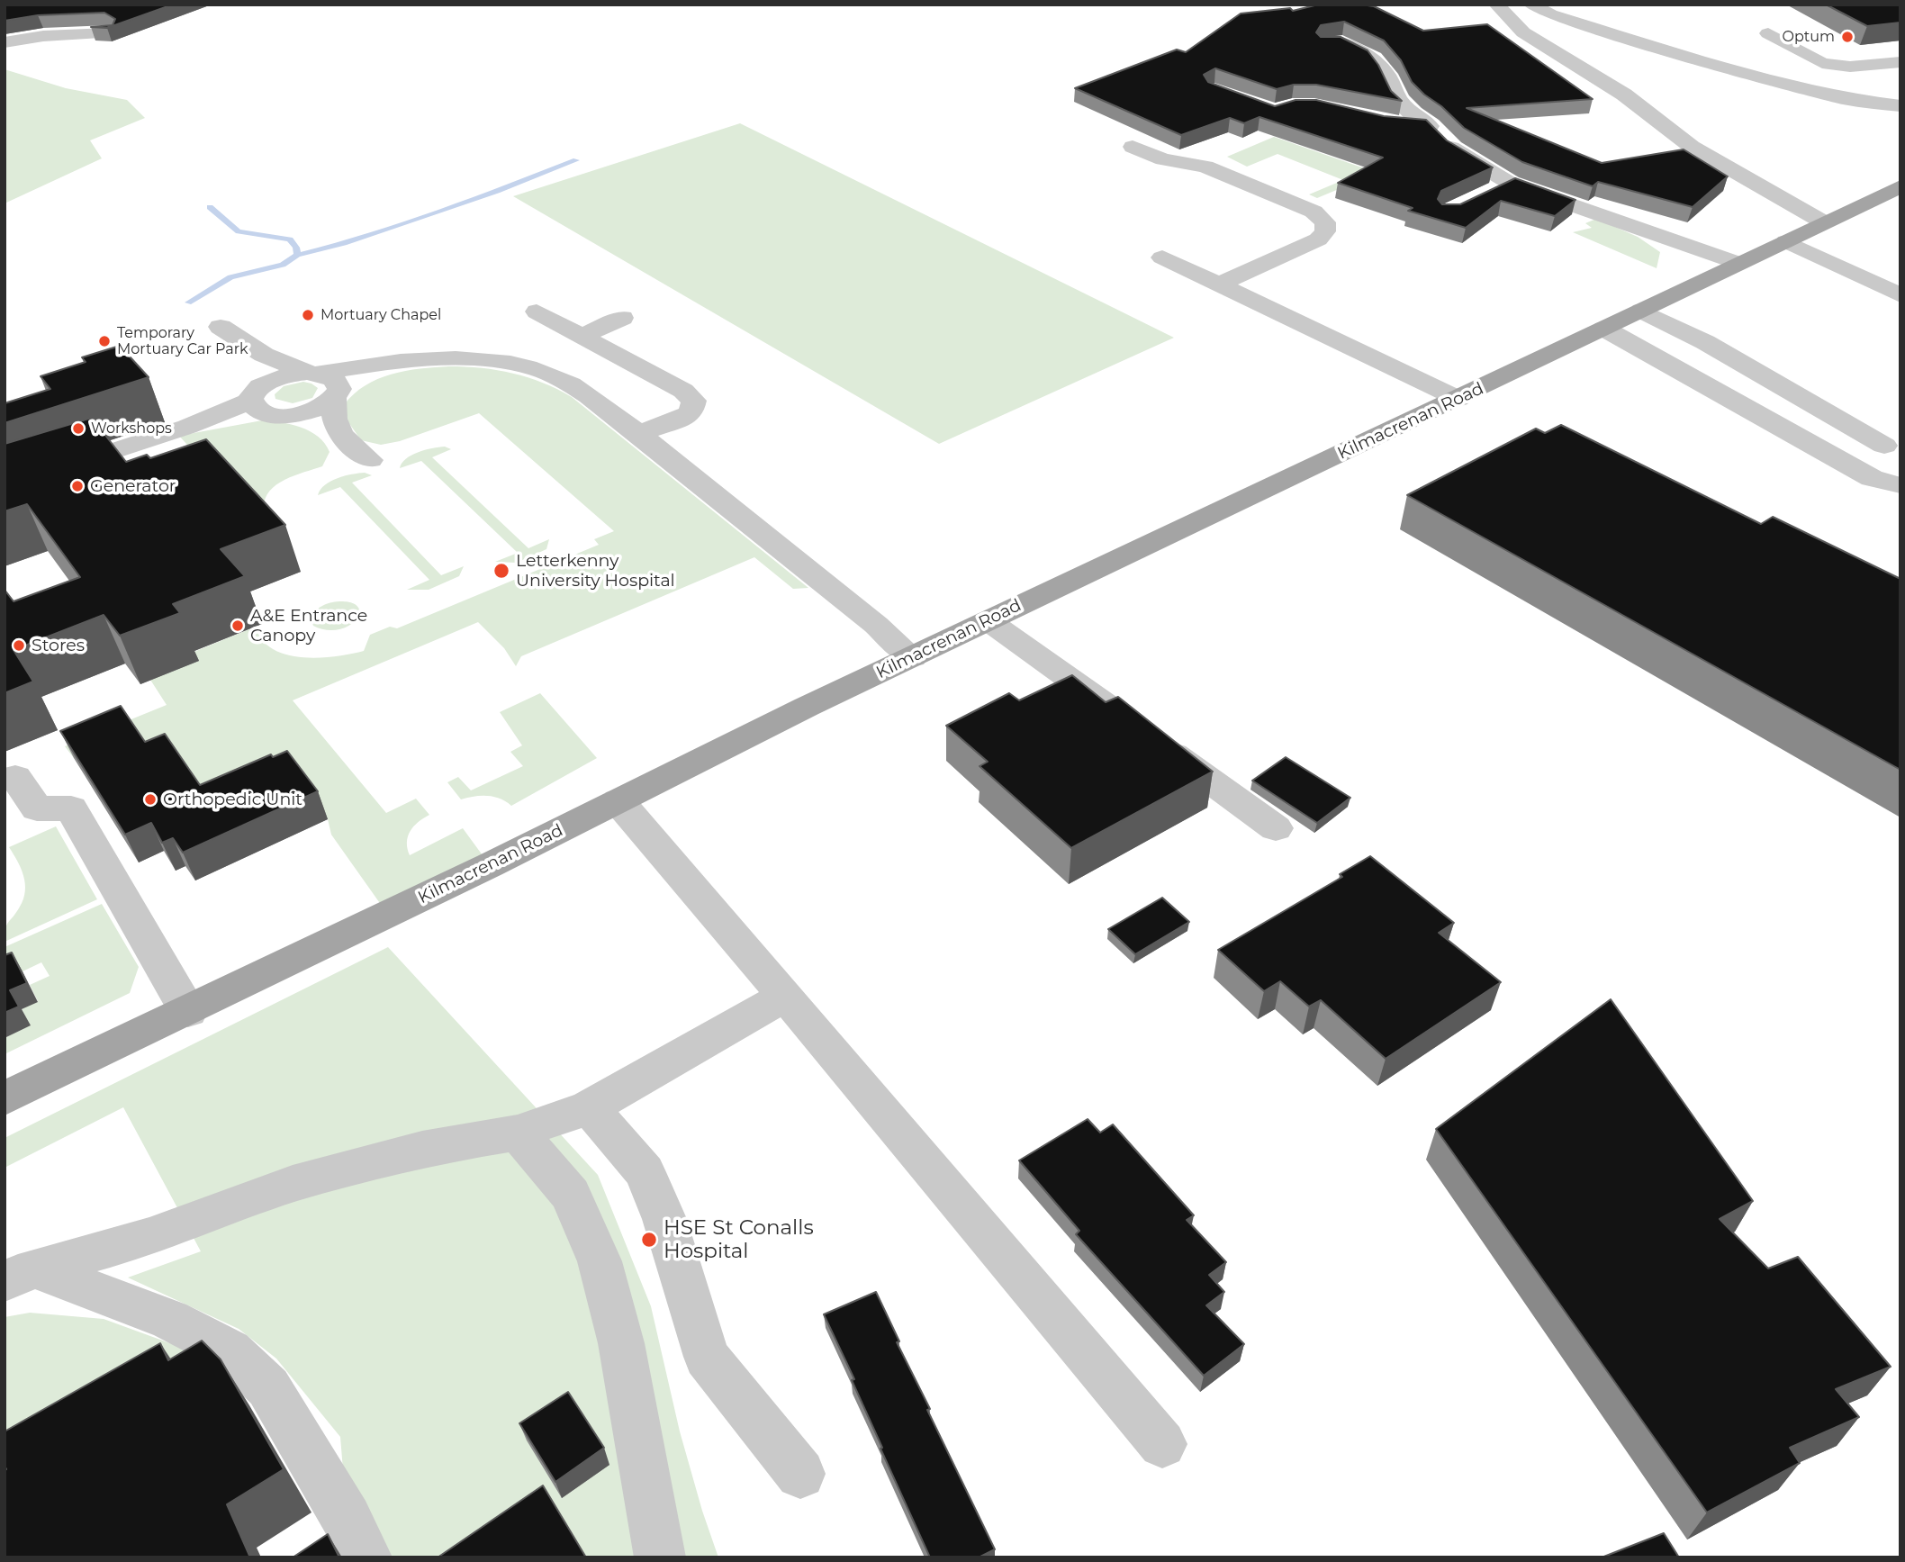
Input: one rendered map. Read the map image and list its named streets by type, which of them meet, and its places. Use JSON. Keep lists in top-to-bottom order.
{
  "streets": {
    "main road": ["Kilmacrenan Road"]
  },
  "places": [
    "Optum",
    "Mortuary Chapel",
    "Temporary Mortuary Car Park",
    "Workshops",
    "Generator",
    "Letterkenny University Hospital",
    "A&E Entrance Canopy",
    "Stores",
    "Orthopedic Unit",
    "HSE St Conalls Hospital"
  ]
}
